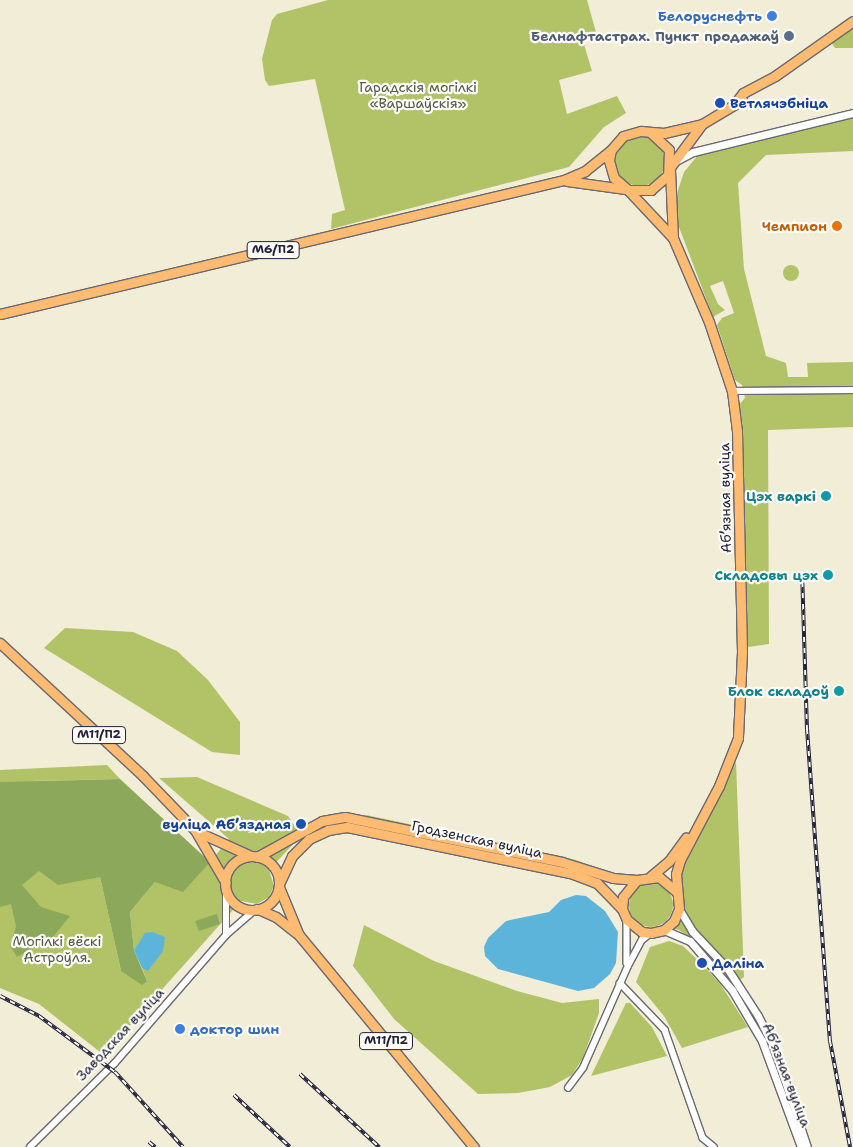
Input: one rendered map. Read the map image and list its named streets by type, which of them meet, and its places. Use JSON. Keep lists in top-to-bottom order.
{
  "streets": {
    "main road": [
      "М6/П2",
      "Абʼязная вуліца",
      "М11/П2",
      "Гродзенская вуліца"
    ],
    "street": ["Заводская вуліца"]
  },
  "crossings": [
    ["М6/П2", "Абʼязная вуліца"],
    ["Абʼязная вуліца", "Гродзенская вуліца"],
    ["М11/П2", "Гродзенская вуліца"],
    ["М11/П2", "Заводская вуліца"],
    ["Гродзенская вуліца", "Заводская вуліца"]
  ],
  "parks": ["Гарадскія могілкі «Варшаўскія»", "Могілкі вёскі Астроўля."],
  "places": [
    "Белоруснефть",
    "Белнафтастрах. Пункт продажаў",
    "Ветлячэбніца",
    "Чемпион",
    "Цэх варкі",
    "Складовы цэх",
    "Блок складоў",
    "вуліца Абʼяздная",
    "Даліна",
    "доктор шин"
  ]
}
